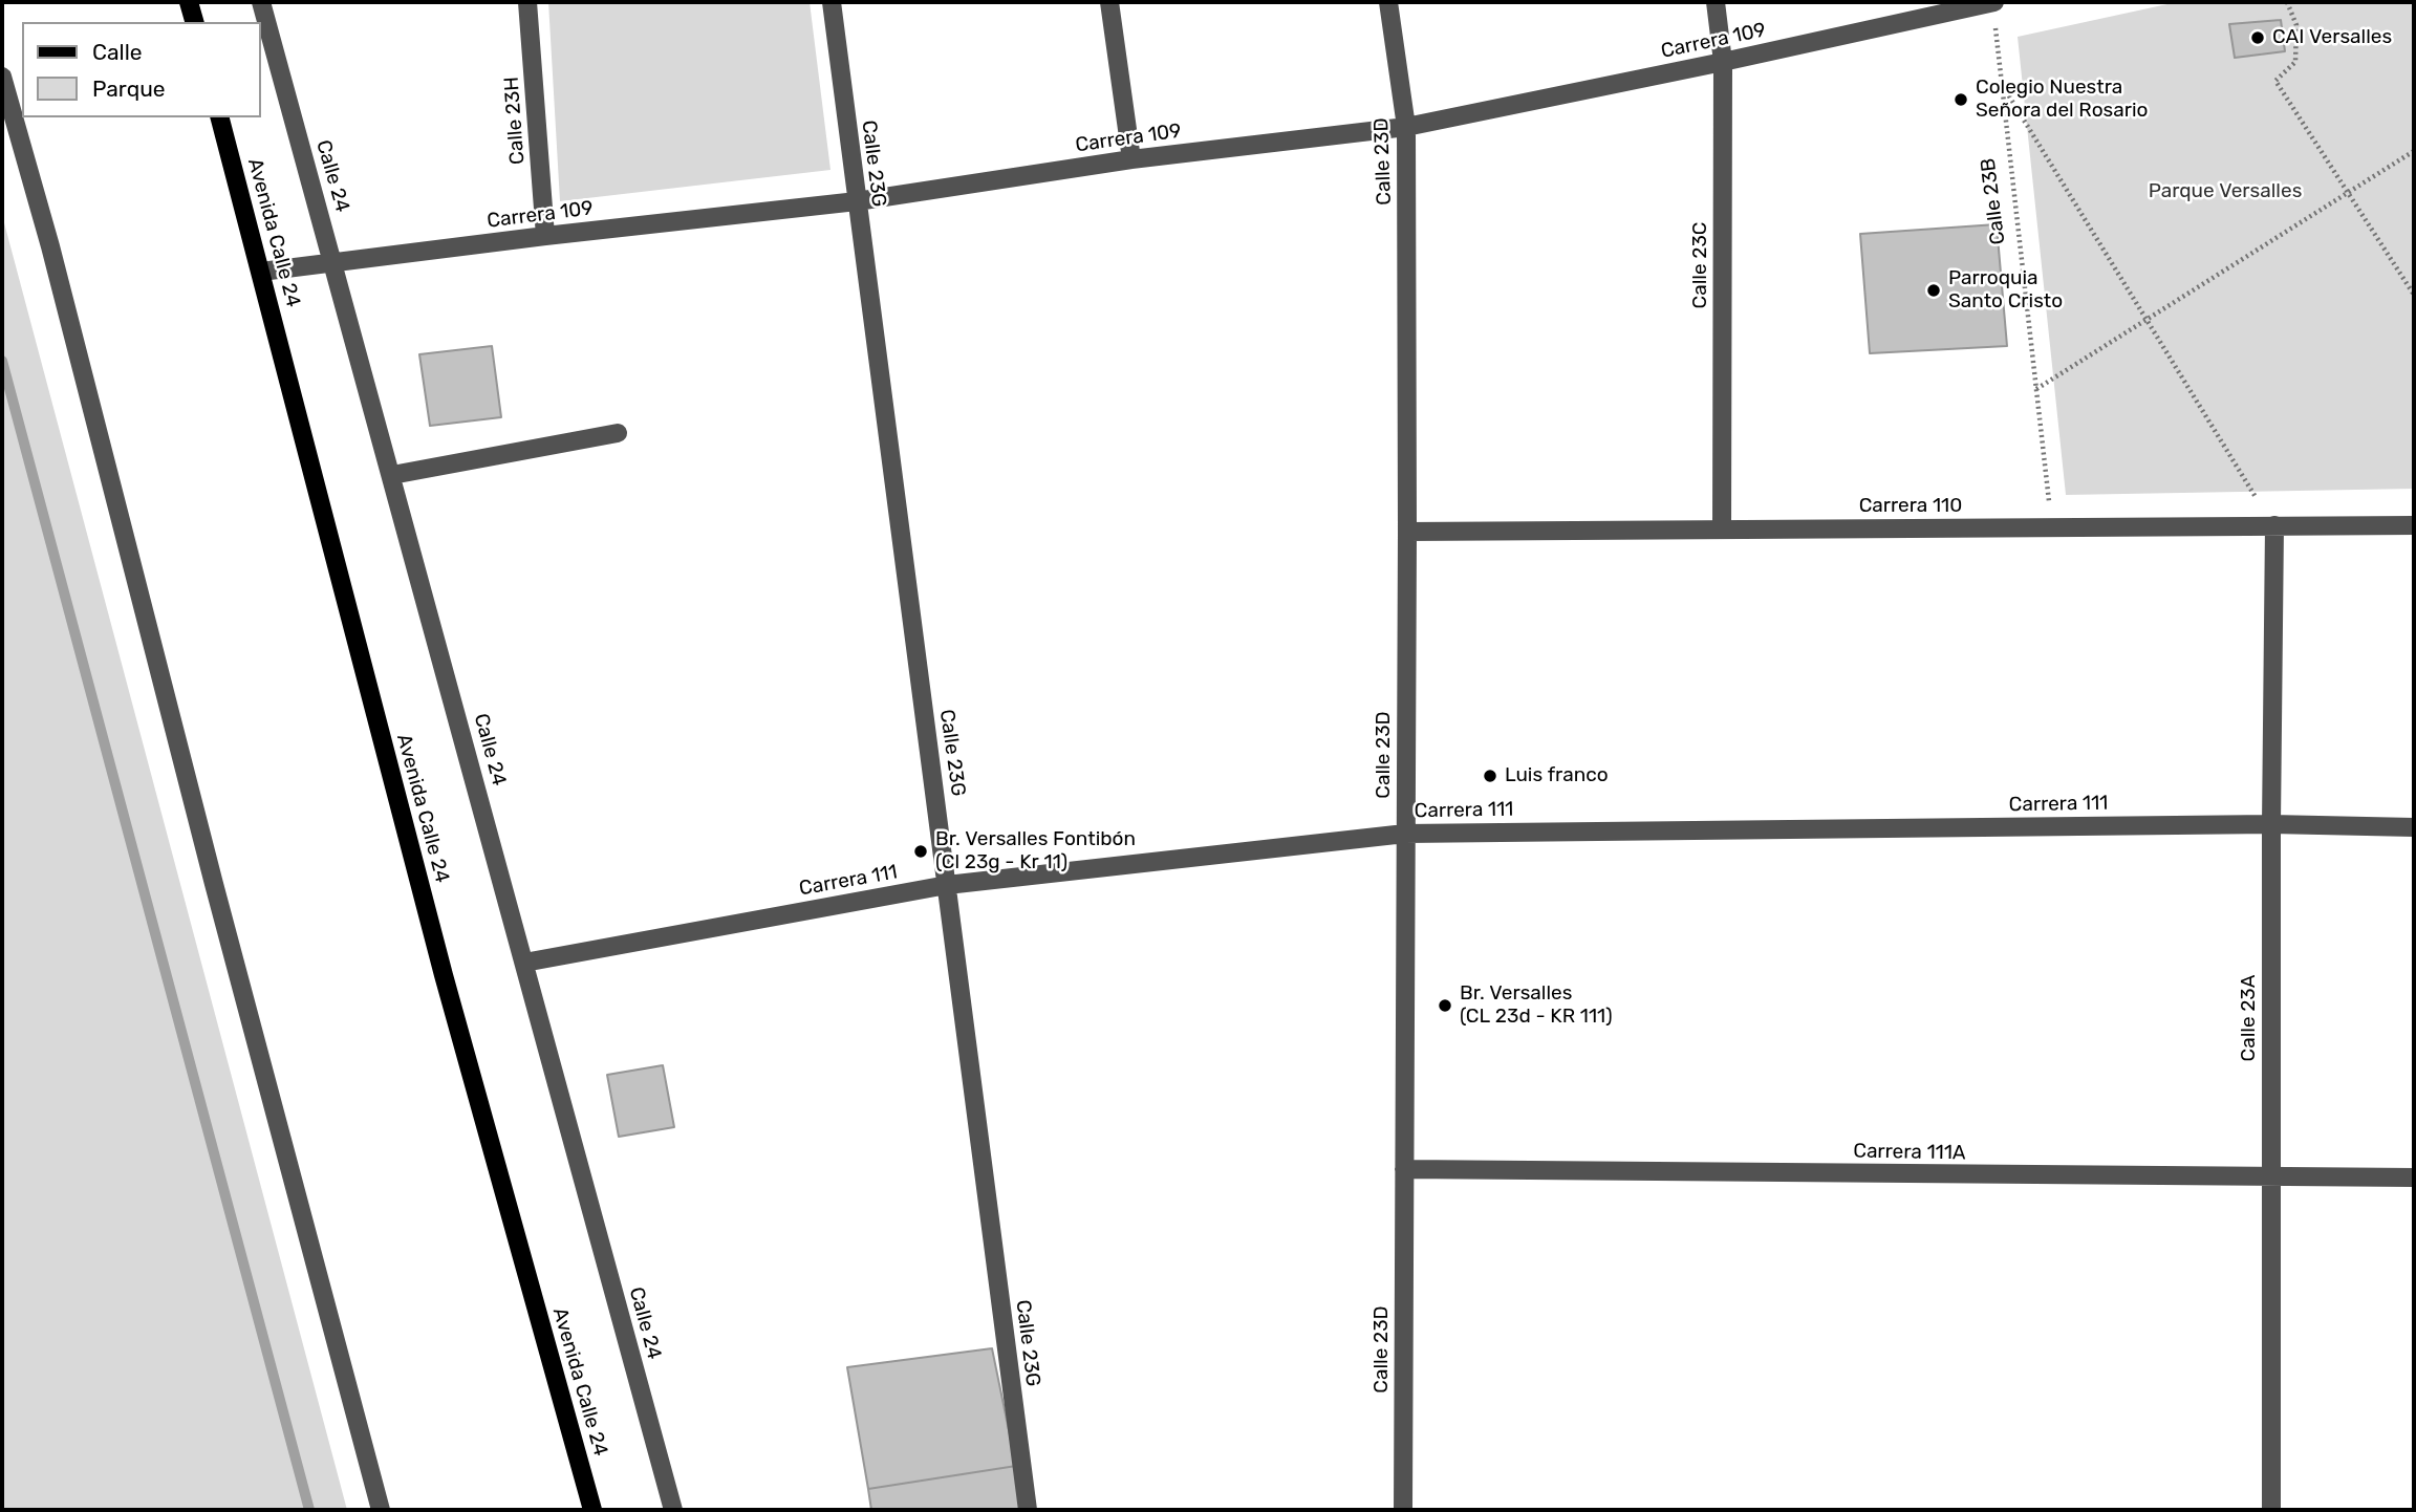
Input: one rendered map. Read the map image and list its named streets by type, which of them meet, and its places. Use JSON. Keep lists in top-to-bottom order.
{
  "streets": {
    "main road": ["Avenida Calle 24"],
    "street": [
      "Carrera 109",
      "Calle 23H",
      "Calle 23D",
      "Calle 23G",
      "Calle 24",
      "Calle 23C",
      "Carrera 110",
      "Carrera 111",
      "Calle 23A",
      "Carrera 111A"
    ],
    "path": ["Calle 23B"]
  },
  "crossings": [
    ["Carrera 109", "Calle 23H"],
    ["Carrera 109", "Calle 23D"],
    ["Carrera 109", "Calle 23G"],
    ["Carrera 109", "Calle 24"],
    ["Carrera 109", "Calle 23B"],
    ["Carrera 109", "Avenida Calle 24"],
    ["Carrera 109", "Calle 23C"],
    ["Calle 23D", "Carrera 110"],
    ["Calle 23D", "Carrera 111"],
    ["Calle 23D", "Carrera 111A"],
    ["Calle 23G", "Carrera 111"],
    ["Calle 24", "Carrera 111"],
    ["Calle 23B", "Carrera 110"],
    ["Calle 23C", "Carrera 110"],
    ["Carrera 110", "Calle 23A"],
    ["Carrera 111", "Calle 23A"],
    ["Calle 23A", "Carrera 111A"]
  ],
  "parks": ["Parque Versalles"],
  "places": [
    "CAI Versalles",
    "Colegio Nuestra Señora del Rosario",
    "Parroquia Santo Cristo",
    "Luis franco",
    "Br. Versalles Fontibón (Cl 23g - Kr 11)",
    "Br. Versalles (CL 23d - KR 111)"
  ],
  "legend": ["Calle", "Parque"]
}
